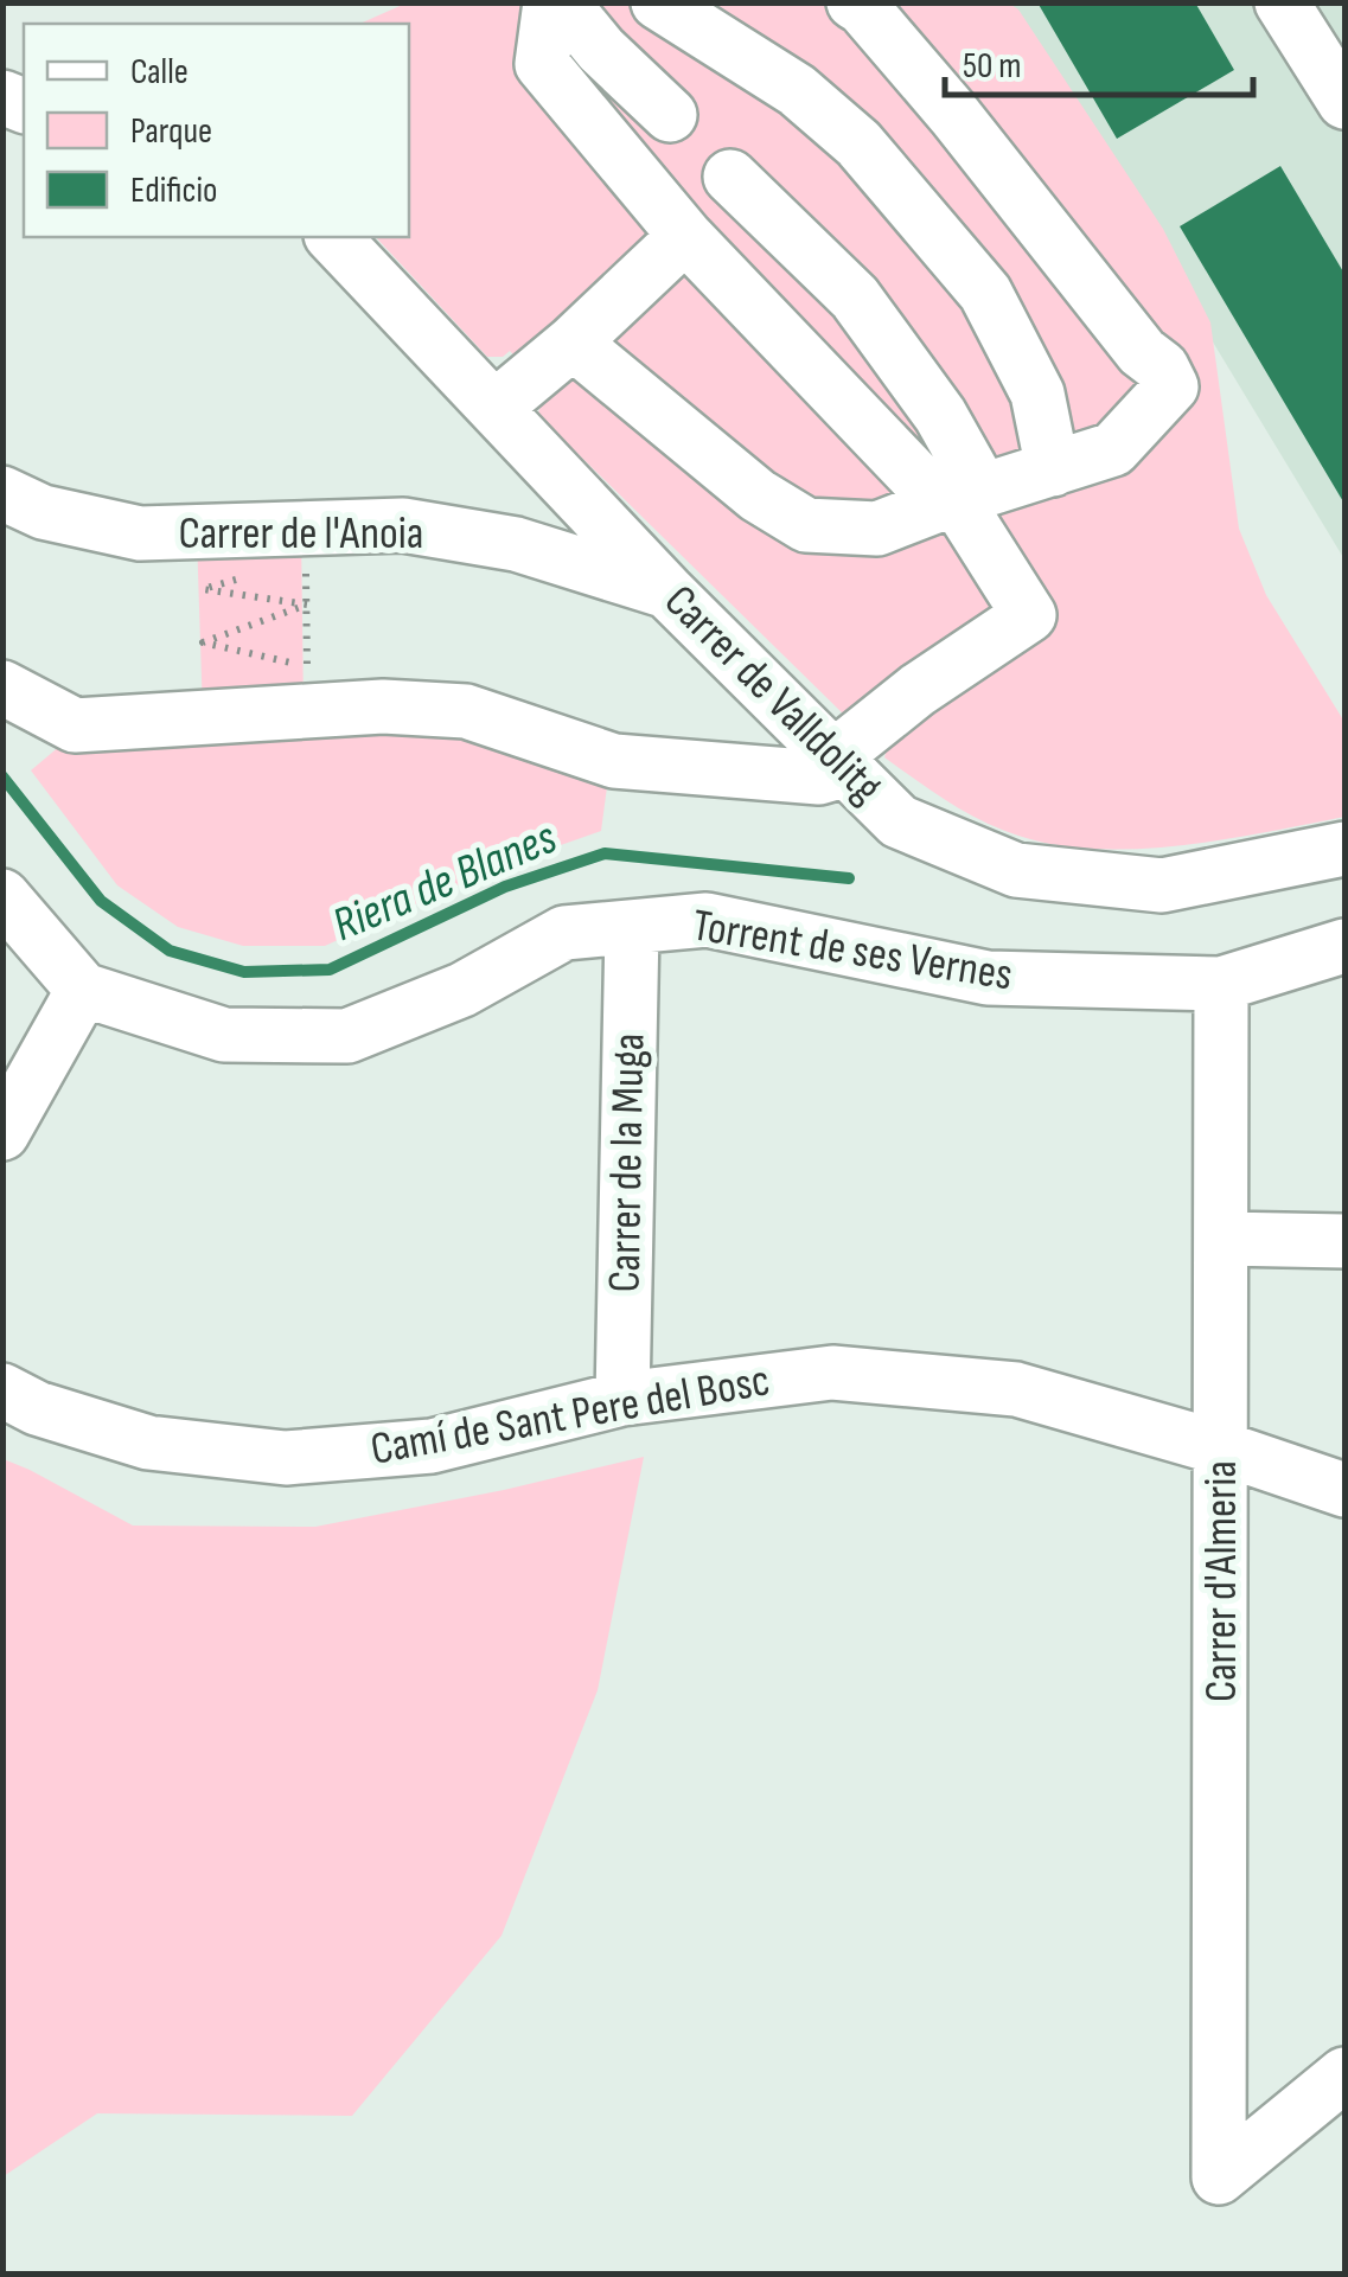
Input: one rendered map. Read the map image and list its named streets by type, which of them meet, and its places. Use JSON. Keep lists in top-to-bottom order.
{
  "streets": {
    "street": [
      "Carrer de l'Anoia",
      "Carrer de Valldolitg",
      "Torrent de ses Vernes",
      "Carrer de la Muga",
      "Camí de Sant Pere del Bosc",
      "Carrer d'Almeria"
    ]
  },
  "crossings": [
    ["Carrer de l'Anoia", "Carrer de Valldolitg"],
    ["Torrent de ses Vernes", "Carrer de la Muga"],
    ["Torrent de ses Vernes", "Carrer d'Almeria"],
    ["Carrer de la Muga", "Camí de Sant Pere del Bosc"],
    ["Camí de Sant Pere del Bosc", "Carrer d'Almeria"]
  ],
  "water": ["Riera de Blanes"],
  "legend": ["Calle", "Parque", "Edificio"],
  "scale_bar": "50 m"
}
